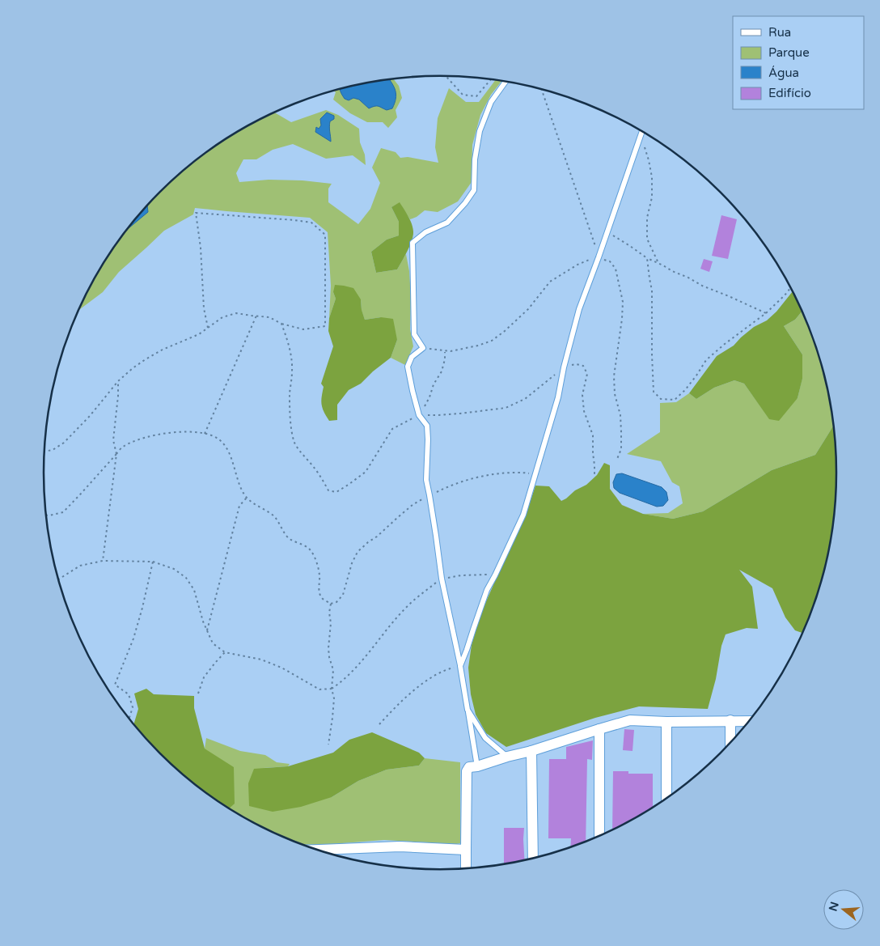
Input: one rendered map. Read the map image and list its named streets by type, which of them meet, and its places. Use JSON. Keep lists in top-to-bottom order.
{
  "legend": [
    "Rua",
    "Parque",
    "Água",
    "Edifício"
  ],
  "north": "left"
}
